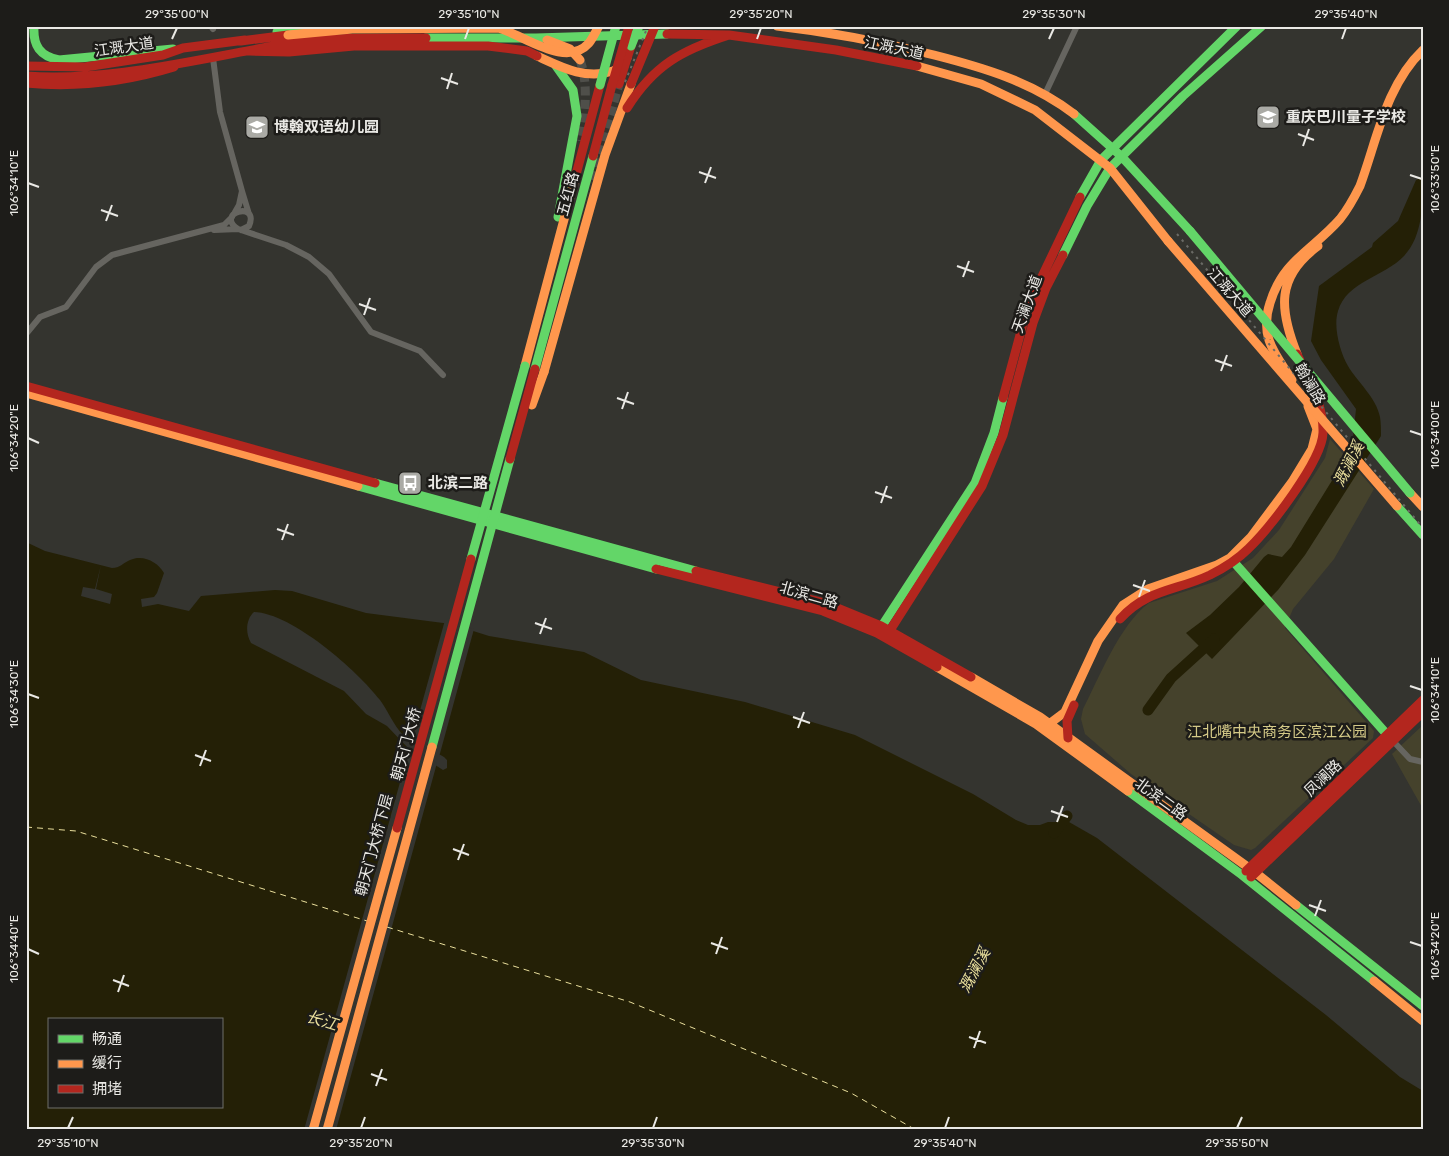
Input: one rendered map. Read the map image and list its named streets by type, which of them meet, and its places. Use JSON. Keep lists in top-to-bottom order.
{
  "streets": {
    "main road": [
      "江溉大道",
      "五红路",
      "天澜大道",
      "翰澜路",
      "北滨二路",
      "朝天门大桥",
      "凤澜路"
    ]
  },
  "crossings": [
    ["江溉大道", "天澜大道"],
    ["五红路", "朝天门大桥"],
    ["天澜大道", "北滨二路"],
    ["翰澜路", "北滨二路"],
    ["北滨二路", "凤澜路"]
  ],
  "water": ["溉澜溪", "长江"],
  "parks": ["江北嘴中央商务区滨江公园"],
  "places": {
    "school or university": ["重庆巴川量子学校", "博翰双语幼儿园"],
    "bus stop": ["北滨二路"]
  },
  "legend": ["畅通", "缓行", "拥堵"],
  "coordinates": [
    "29°35'00\"N",
    "29°35'10\"N",
    "29°35'20\"N",
    "29°35'30\"N",
    "29°35'40\"N",
    "106°33'50\"E",
    "106°34'10\"E",
    "106°34'00\"E",
    "106°34'20\"E",
    "106°34'30\"E",
    "106°34'40\"E",
    "29°35'50\"N"
  ]
}
